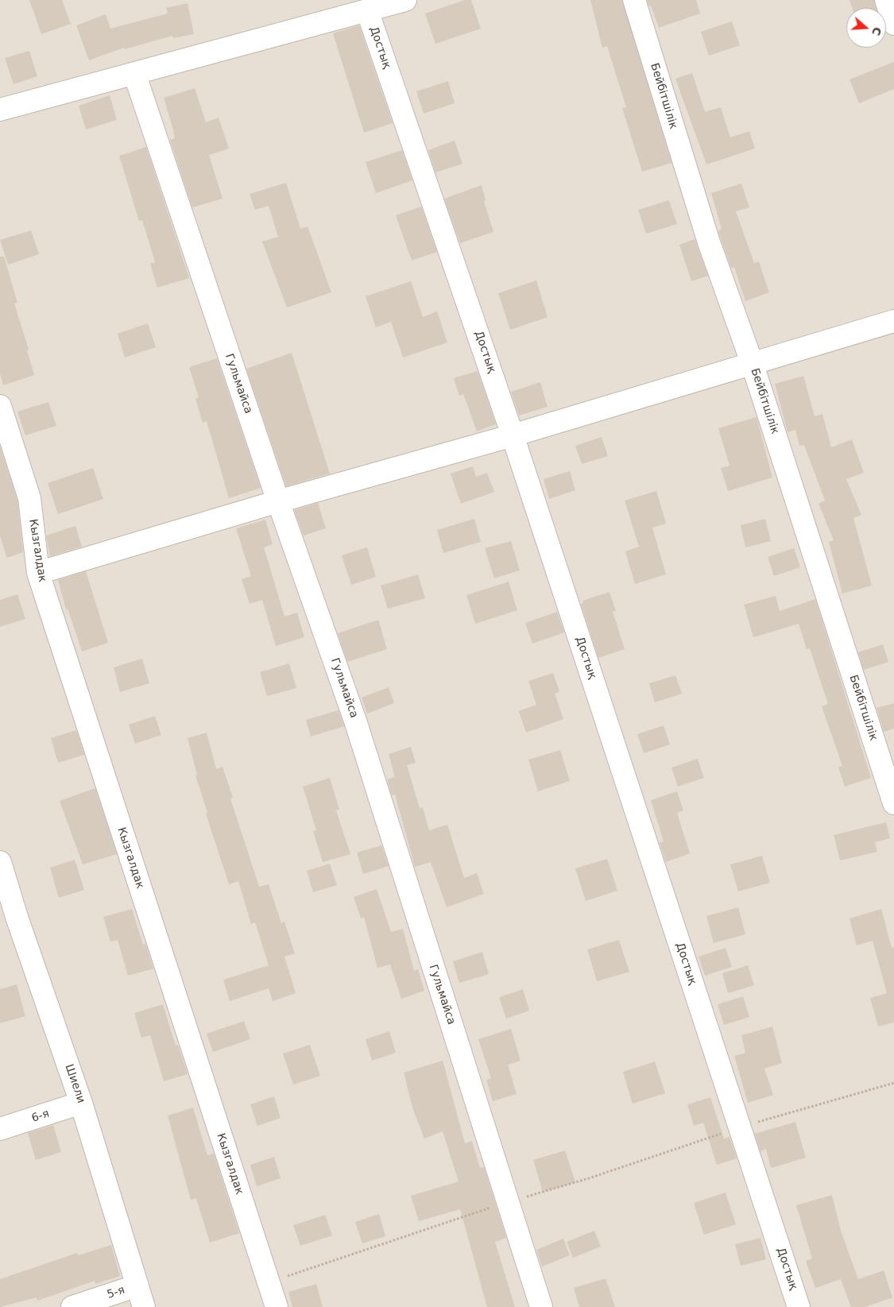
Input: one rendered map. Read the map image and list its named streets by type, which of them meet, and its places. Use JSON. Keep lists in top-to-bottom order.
{
  "streets": {
    "street": [
      "Достық",
      "Бейбітшілік",
      "Гульмайса",
      "Кызгалдак",
      "Шиели",
      "6-я",
      "5-я"
    ]
  },
  "crossings": [
    ["Шиели", "6-я"],
    ["Шиели", "5-я"]
  ],
  "north": "right"
}
